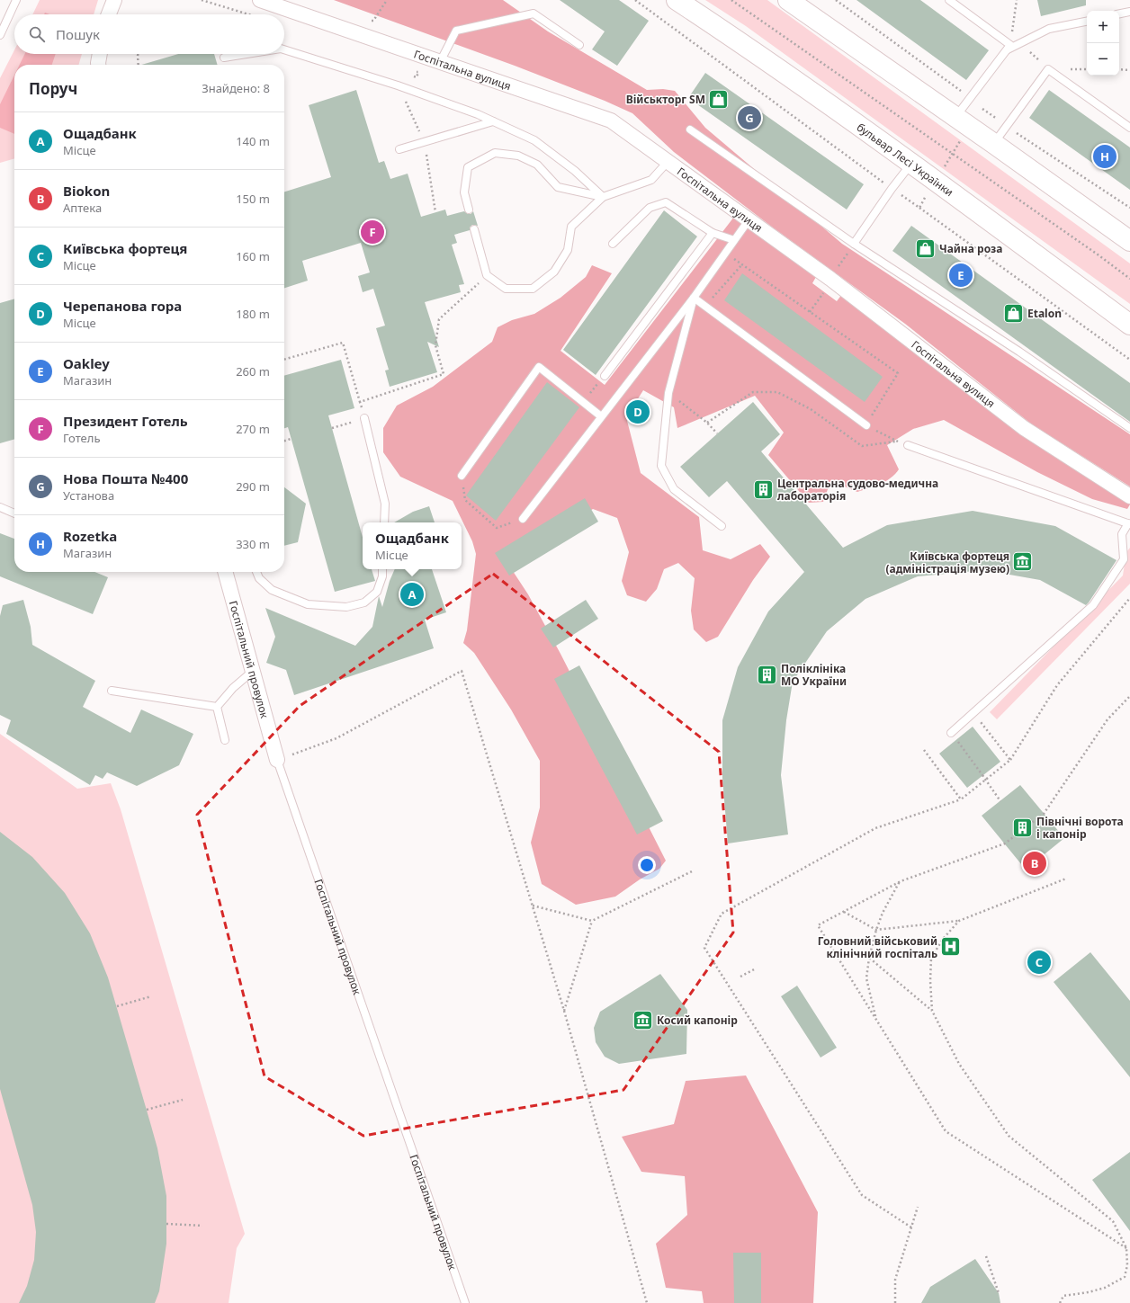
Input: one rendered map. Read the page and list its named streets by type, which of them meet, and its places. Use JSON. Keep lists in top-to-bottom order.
{
  "streets": {
    "main road": ["бульвар Лесі Українки"],
    "street": ["Госпітальна вулиця", "Госпітальний провулок"]
  },
  "places": {
    "shop": ["Військторг SM", "Чайна роза", "Etalon"],
    "building": ["Центральна судово-медична лабораторія", "Поліклініка МО України", "Північні ворота і капонір"],
    "museum": ["Київська фортеця (адміністрація музею)", "Косий капонір"],
    "hospital": ["Головний військовий клінічний госпіталь"]
  },
  "page": {
    "map_buttons": ["+", "−"],
    "search": "Пошук",
    "heading": ["Поруч", "Знайдено: 8"],
    "pins": [
      "G",
      "H",
      "F",
      "E",
      "D",
      "A",
      "B",
      "C"
    ],
    "list": [
      {
        "mark": "A",
        "name": "Ощадбанк",
        "note": "Місце",
        "value": "140 m"
      },
      {
        "mark": "B",
        "name": "Biokon",
        "note": "Аптека",
        "value": "150 m"
      },
      {
        "mark": "C",
        "name": "Київська фортеця",
        "note": "Місце",
        "value": "160 m"
      },
      {
        "mark": "D",
        "name": "Черепанова гора",
        "note": "Місце",
        "value": "180 m"
      },
      {
        "mark": "E",
        "name": "Oakley",
        "note": "Магазин",
        "value": "260 m"
      },
      {
        "mark": "F",
        "name": "Президент Готель",
        "note": "Готель",
        "value": "270 m"
      },
      {
        "mark": "G",
        "name": "Нова Пошта №400",
        "note": "Установа",
        "value": "290 m"
      },
      {
        "mark": "H",
        "name": "Rozetka",
        "note": "Магазин",
        "value": "330 m"
      }
    ],
    "popup": ["Ощадбанк", "Місце"]
  }
}
